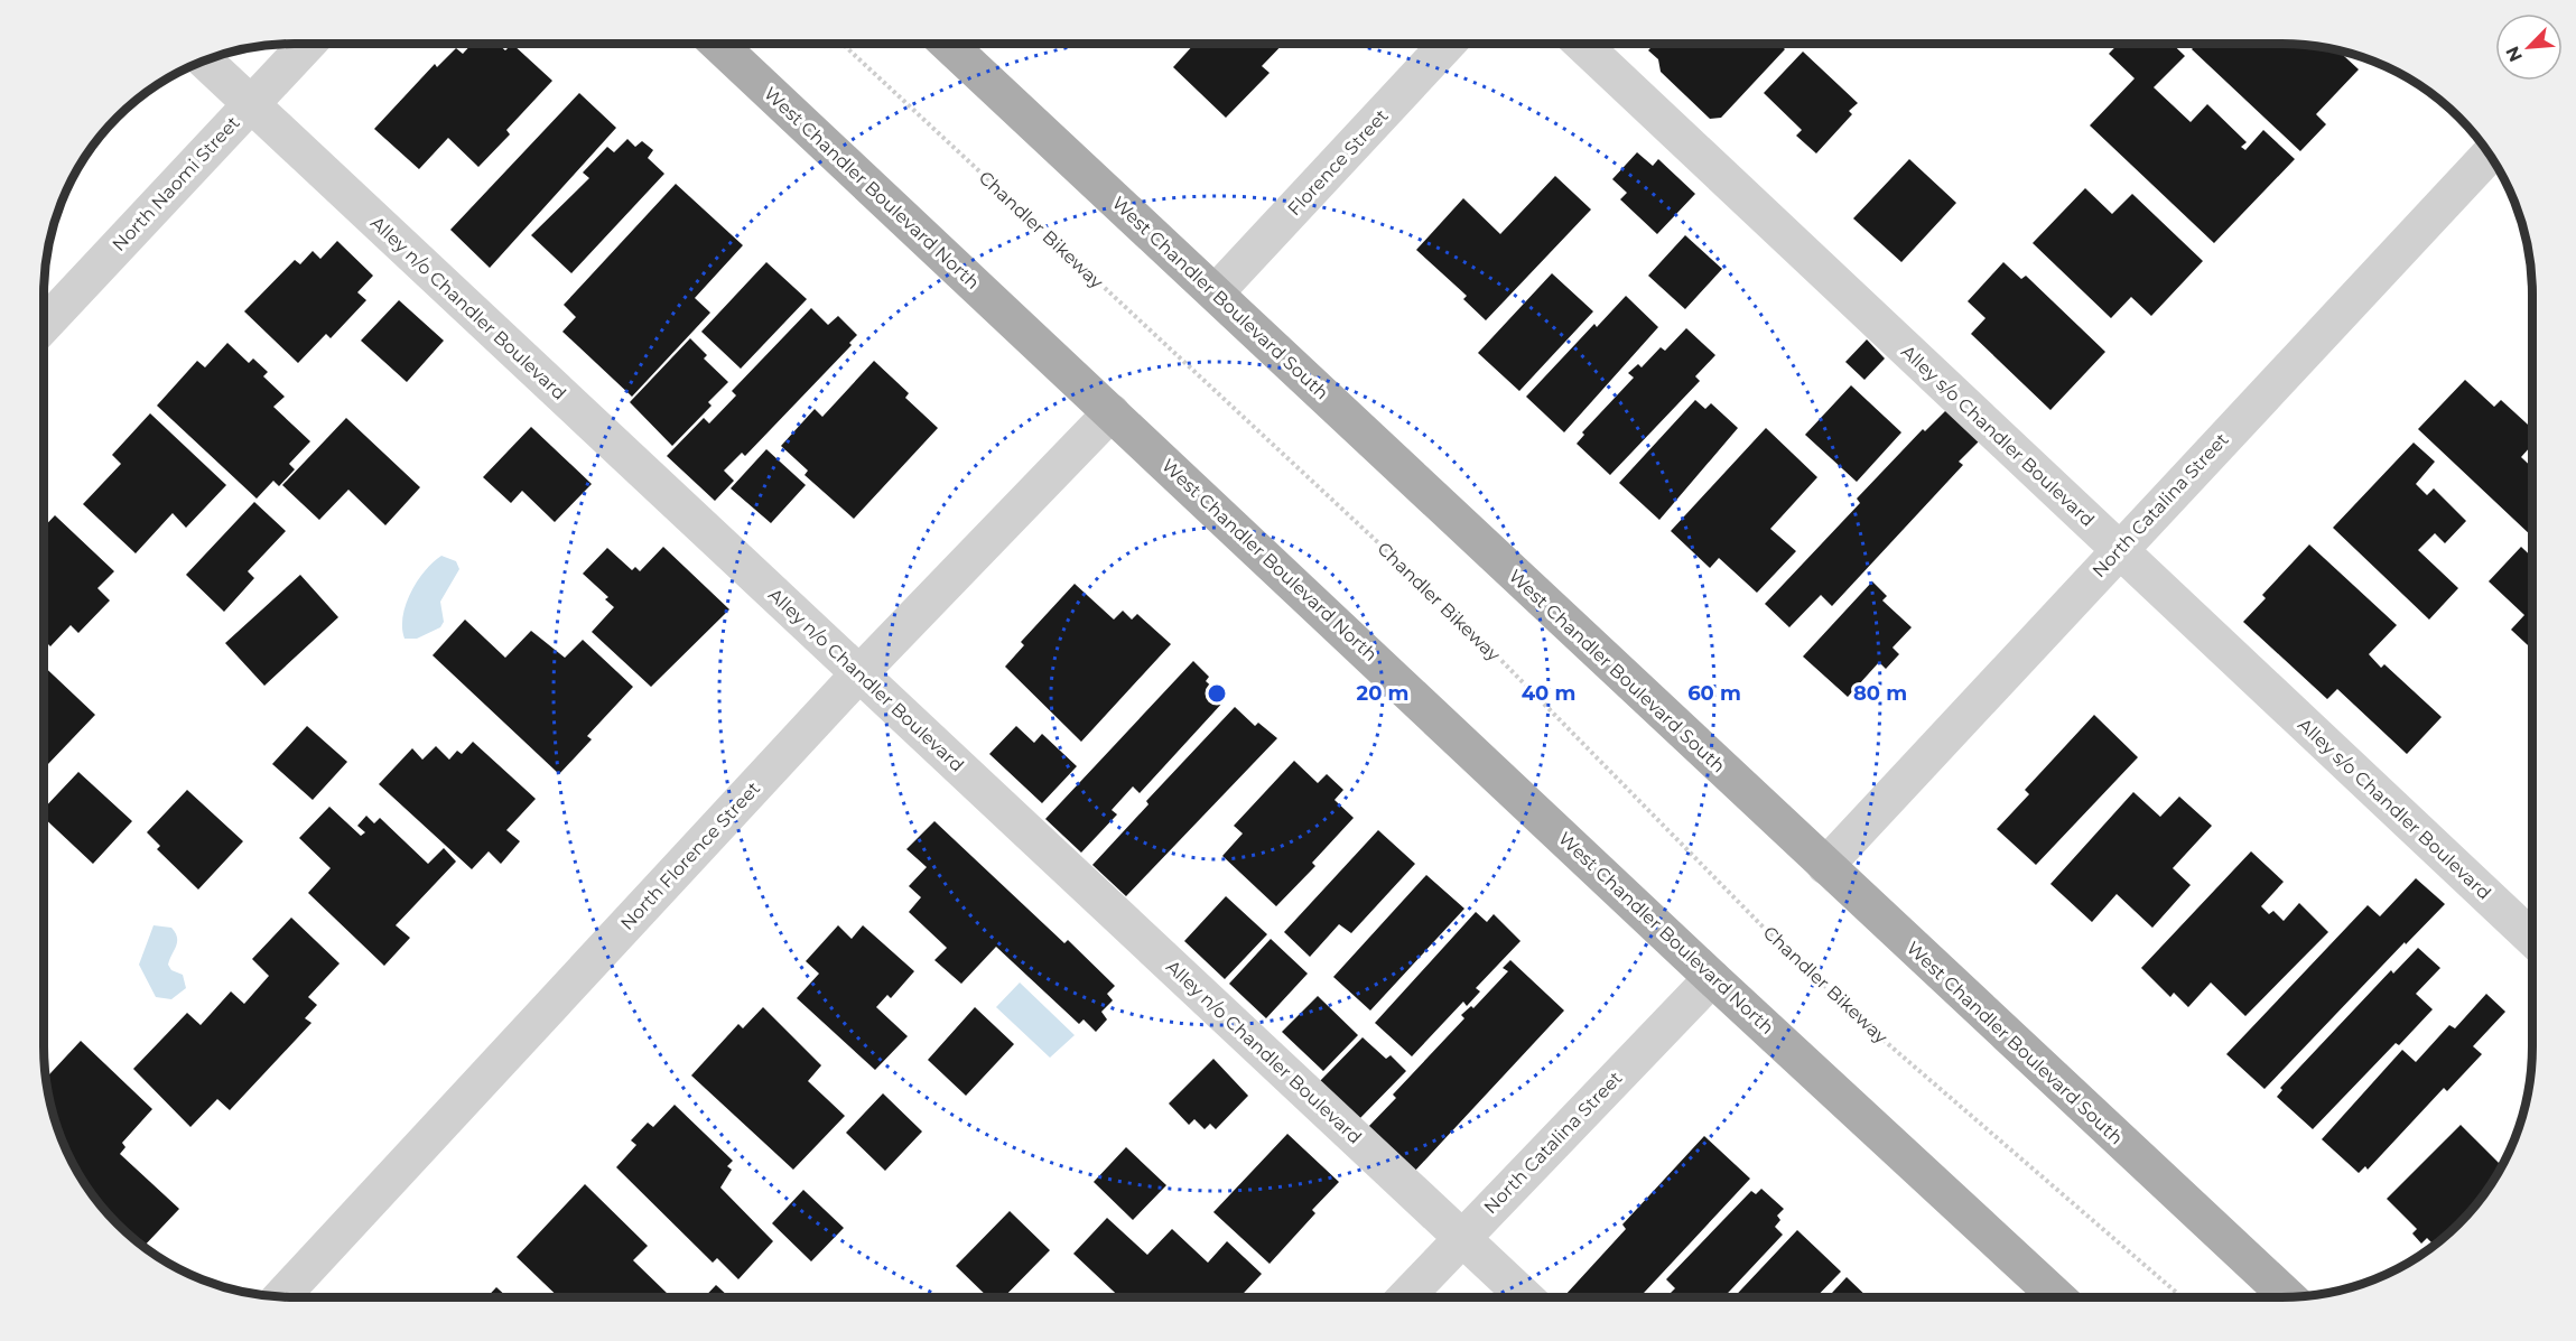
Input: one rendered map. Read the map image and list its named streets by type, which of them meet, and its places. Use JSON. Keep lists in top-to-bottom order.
{
  "streets": {
    "main road": ["West Chandler Boulevard North", "West Chandler Boulevard South"],
    "street": [
      "Florence Street",
      "North Naomi Street",
      "Alley n/o Chandler Boulevard",
      "Alley s/o Chandler Boulevard",
      "North Catalina Street",
      "North Florence Street"
    ],
    "path": ["Chandler Bikeway"]
  },
  "crossings": [
    ["Florence Street", "West Chandler Boulevard South"],
    ["North Naomi Street", "Alley n/o Chandler Boulevard"],
    ["West Chandler Boulevard North", "North Catalina Street"],
    ["West Chandler Boulevard North", "North Florence Street"],
    ["West Chandler Boulevard South", "North Catalina Street"],
    ["Alley n/o Chandler Boulevard", "North Catalina Street"],
    ["Alley n/o Chandler Boulevard", "North Florence Street"],
    ["Alley s/o Chandler Boulevard", "North Catalina Street"]
  ],
  "north": "bottom left",
  "rings": [
    "20 m",
    "40 m",
    "60 m",
    "80 m"
  ]
}
